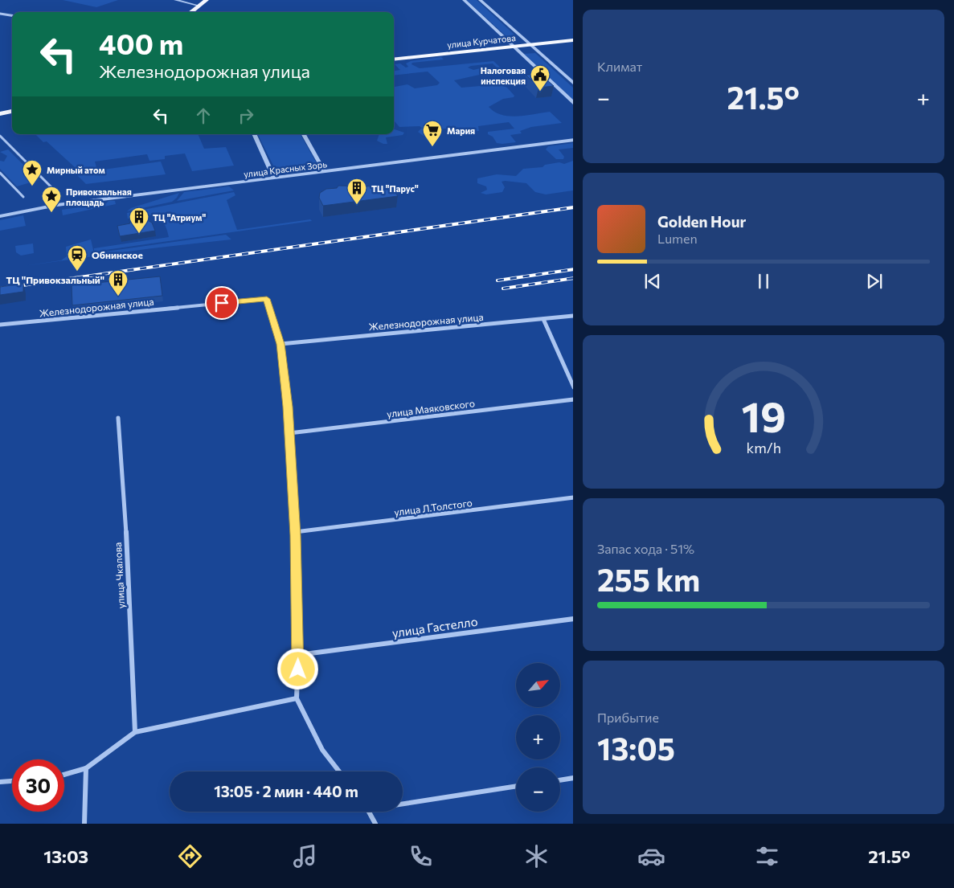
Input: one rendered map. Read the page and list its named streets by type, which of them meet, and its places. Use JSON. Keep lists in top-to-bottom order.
{
  "streets": {
    "main road": ["улица Курчатова"],
    "street": [
      "улица Красных Зорь",
      "Железнодорожная улица",
      "улица Маяковского",
      "улица Л.Толстого",
      "улица Чкалова",
      "улица Гастелло"
    ]
  },
  "places": {
    "public building": ["Налоговая инспекция"],
    "supermarket": ["Мария"],
    "place": ["Мирный атом", "Привокзальная площадь"],
    "building": ["ТЦ \"Парус\"", "ТЦ \"Атриум\"", "ТЦ \"Привокзальный\""],
    "station": ["Обнинское"]
  },
  "north": "top right",
  "page": {
    "tile": [
      "Климат",
      ["Запас хода · 51%", "255 km"],
      ["Прибытие", "13:05"]
    ],
    "turn": ["400 m", "Железнодорожная улица"],
    "heat": ["−", "21.5°", "+"],
    "song": ["Golden Hour", "Lumen"],
    "map_buttons": ["+", "−"],
    "limit": "30",
    "trip": "13:05 · 2 мин · 440 m",
    "tabs": ["13:03", "21.5°"],
    "gauge": ["19", "km/h"]
  }
}
